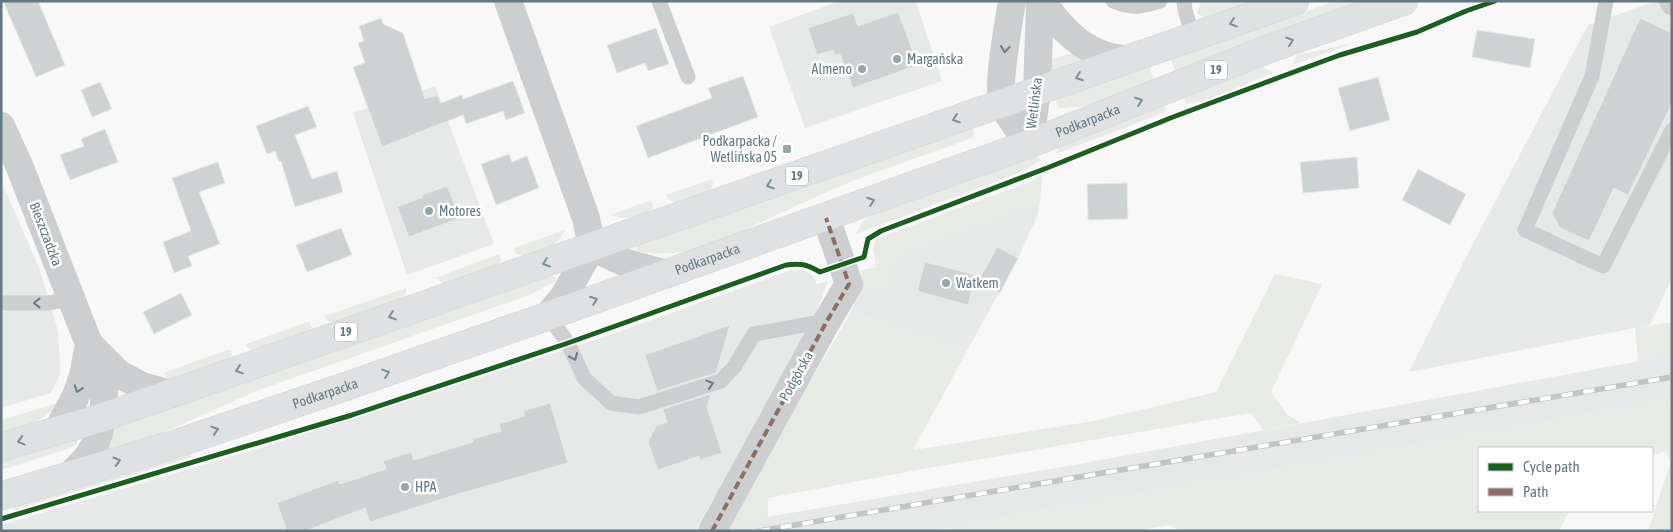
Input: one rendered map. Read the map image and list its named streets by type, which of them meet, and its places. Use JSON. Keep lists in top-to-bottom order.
{
  "streets": {
    "main road": ["19", "Podkarpacka"],
    "street": ["Wetlińska", "Bieszczadzka", "Podgórska"]
  },
  "crossings": [
    ["19", "Wetlińska"],
    ["19", "Bieszczadzka"],
    ["Wetlińska", "Podkarpacka"],
    ["Podkarpacka", "Bieszczadzka"],
    ["Podkarpacka", "Podgórska"]
  ],
  "places": {
    "other": [
      "Margańska",
      "Almeno",
      "Motores",
      "Watkem",
      "HPA"
    ],
    "transit": ["Podkarpacka / Wetlińska 05"]
  },
  "legend": ["Cycle path", "Path"]
}
